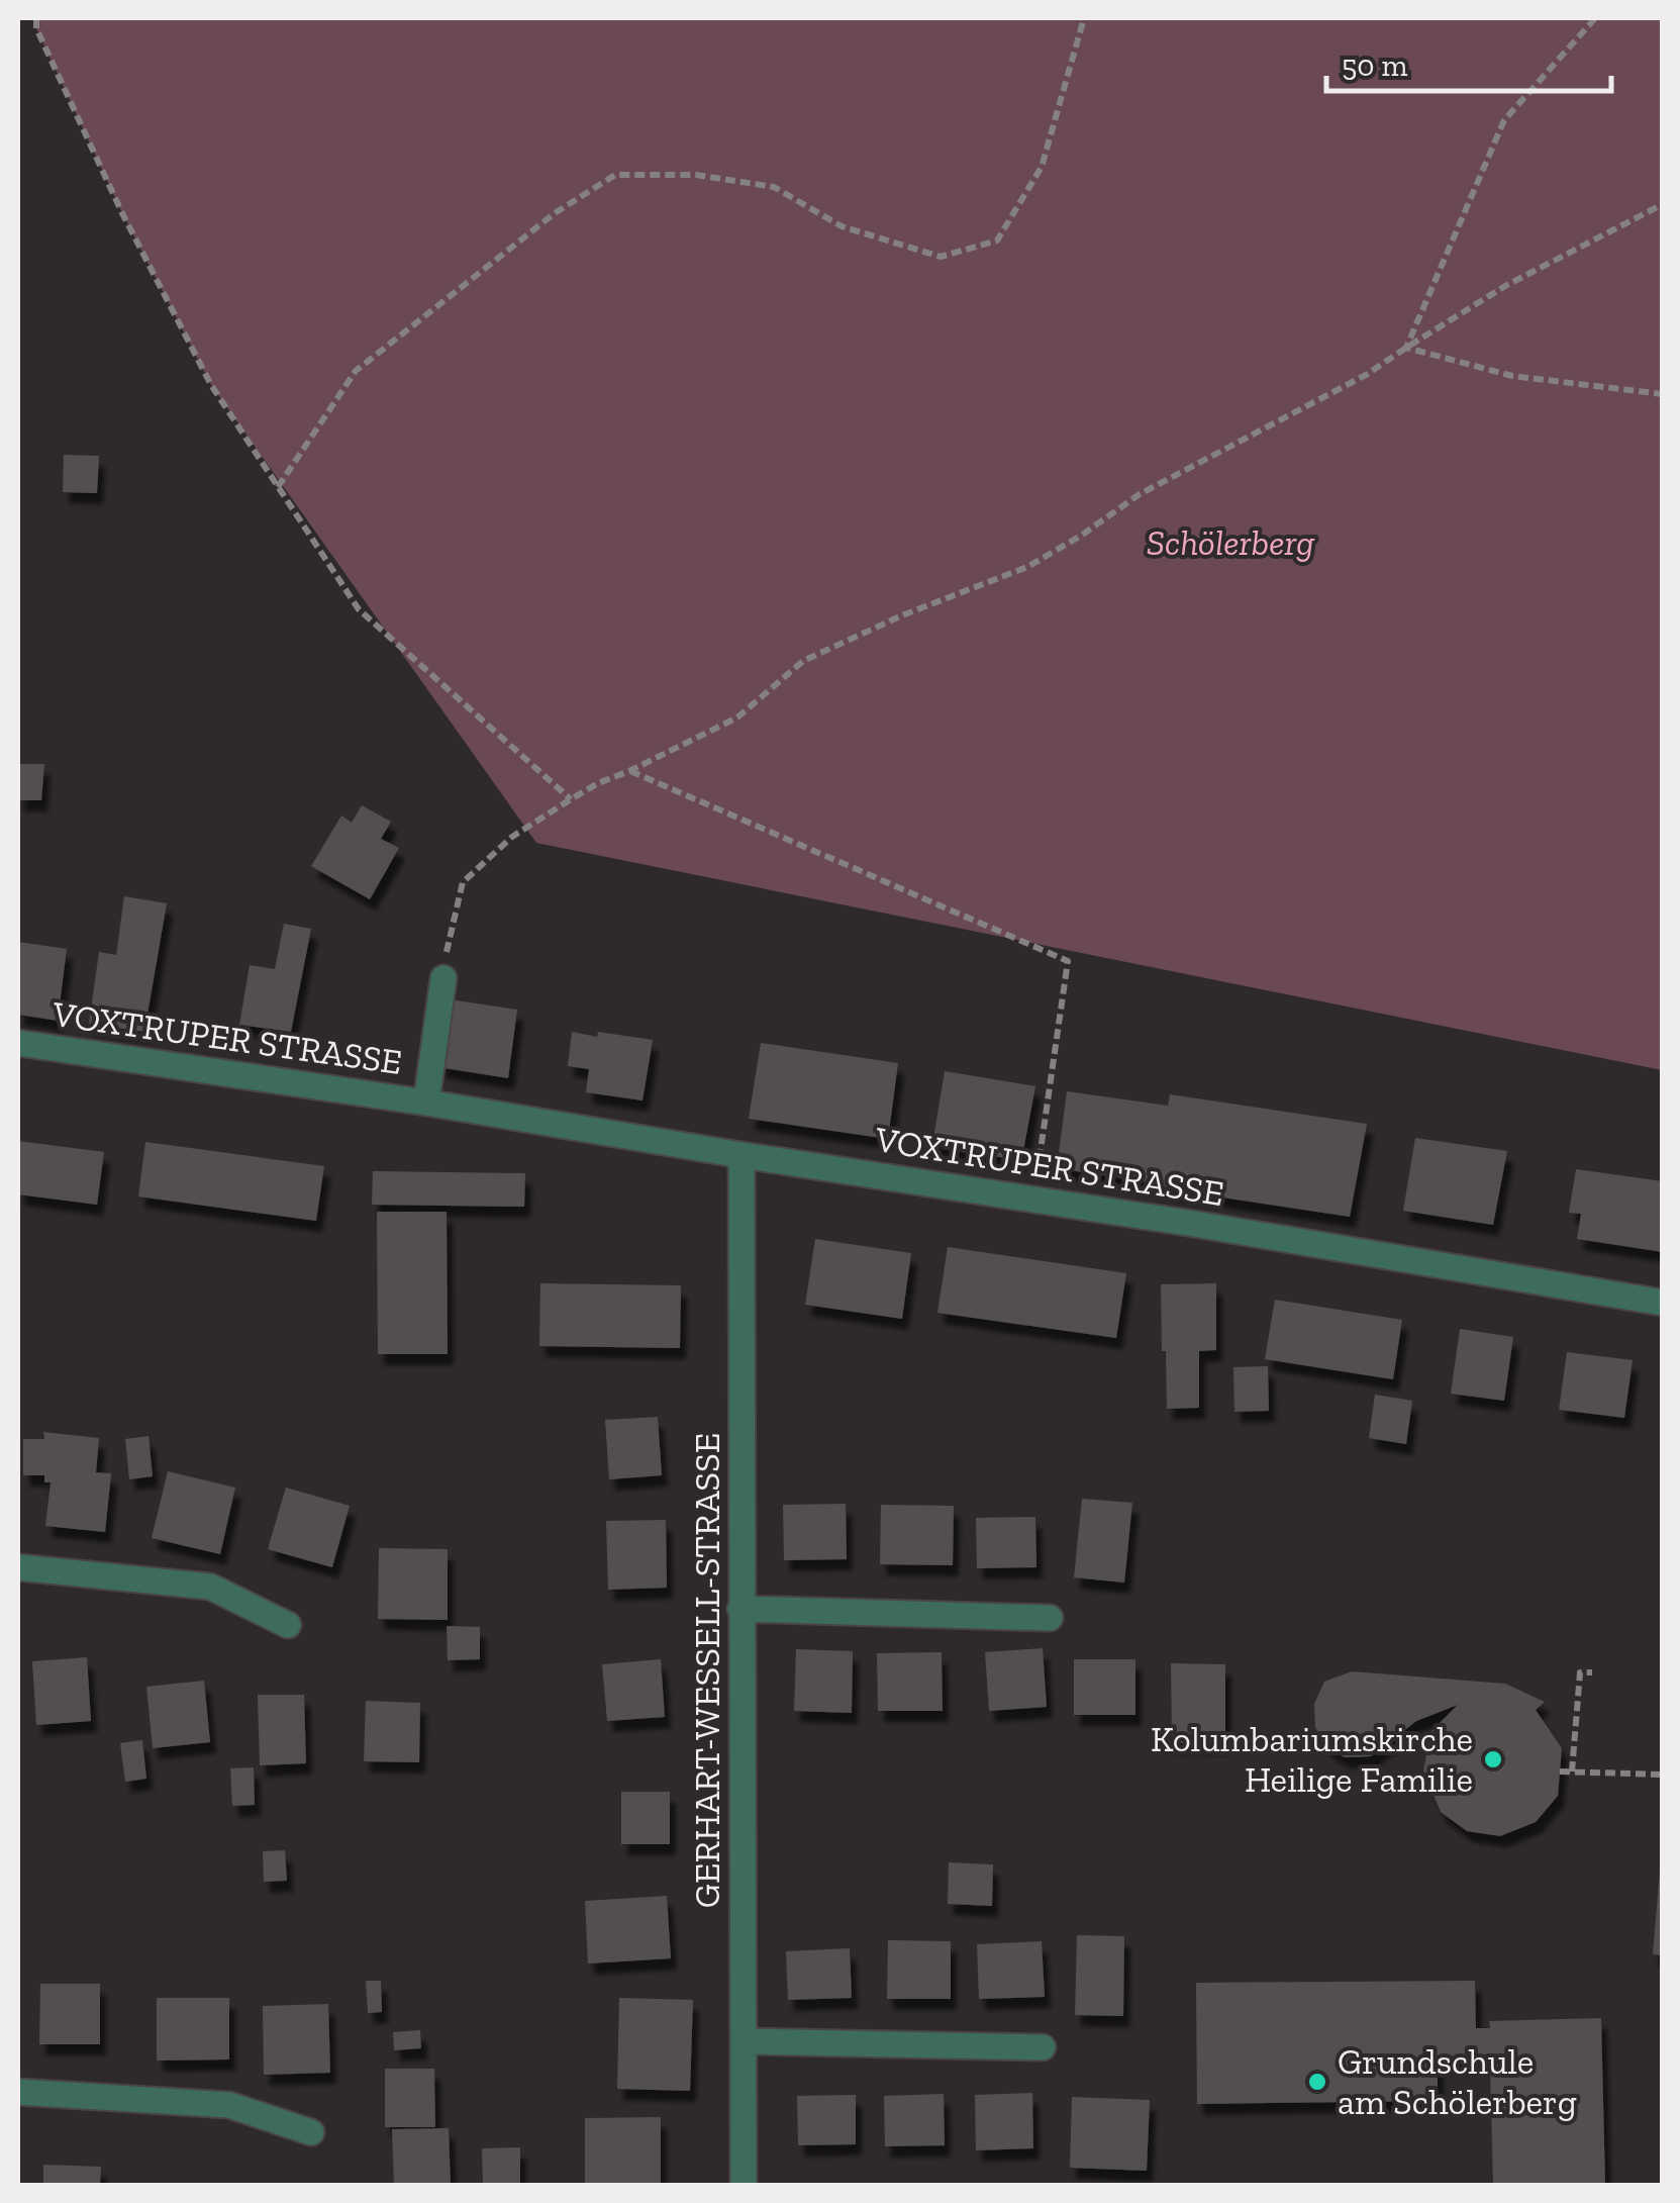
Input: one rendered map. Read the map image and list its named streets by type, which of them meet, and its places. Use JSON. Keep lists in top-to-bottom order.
{
  "streets": {
    "street": ["VOXTRUPER STRASSE", "GERHART-WESSELL-STRASSE"]
  },
  "crossings": [
    ["VOXTRUPER STRASSE", "GERHART-WESSELL-STRASSE"]
  ],
  "parks": ["Schölerberg"],
  "places": ["Kolumbariumskirche Heilige Familie", "Grundschule am Schölerberg"],
  "scale_bar": "50 m"
}
